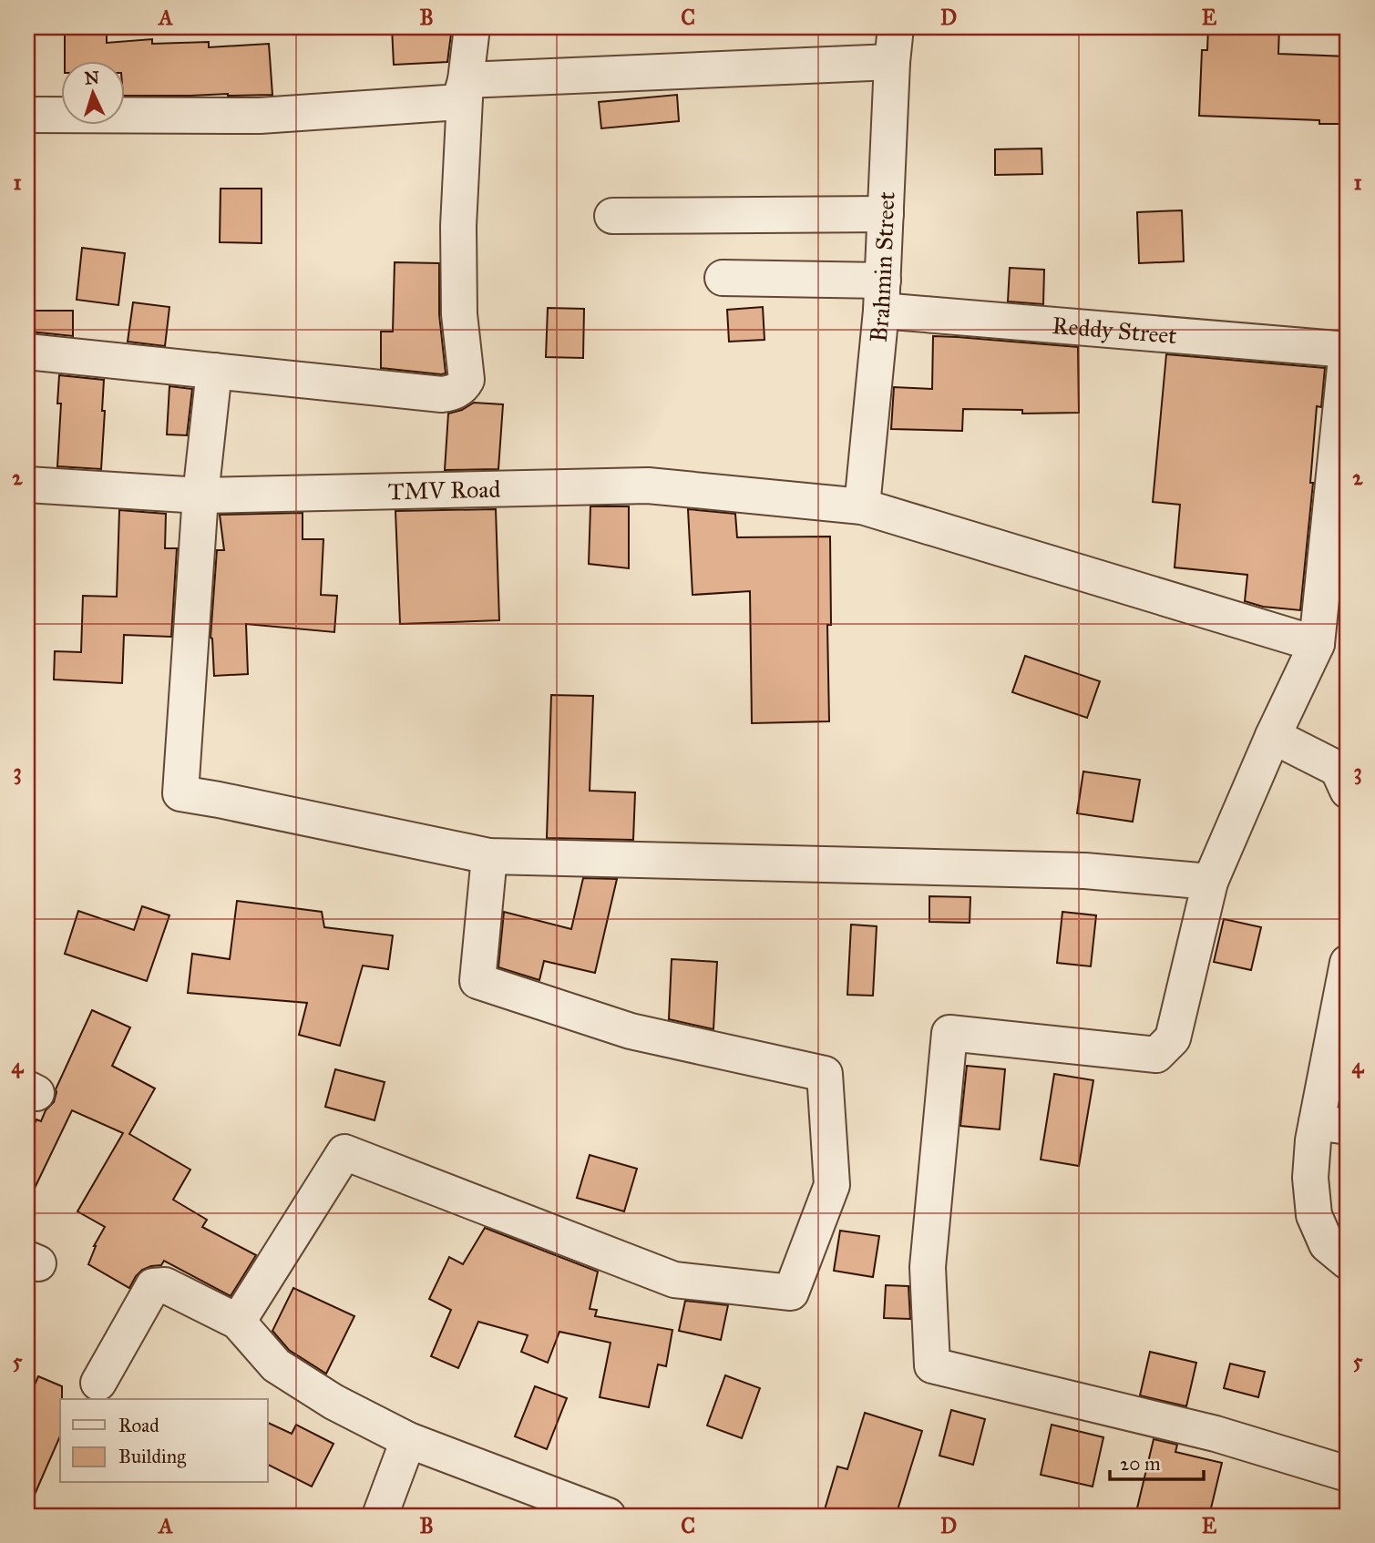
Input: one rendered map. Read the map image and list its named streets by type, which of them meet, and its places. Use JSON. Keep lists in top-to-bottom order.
{
  "streets": {
    "street": ["Brahmin Street", "Reddy Street", "TMV Road"]
  },
  "crossings": [
    ["Brahmin Street", "Reddy Street"],
    ["Brahmin Street", "TMV Road"]
  ],
  "legend": ["Road", "Building"],
  "scale_bar": "20 m",
  "north": "top",
  "grid": {
    "columns": [
      "A",
      "B",
      "C",
      "D",
      "E"
    ],
    "rows": [
      "1",
      "2",
      "3",
      "4",
      "5"
    ]
  }
}
